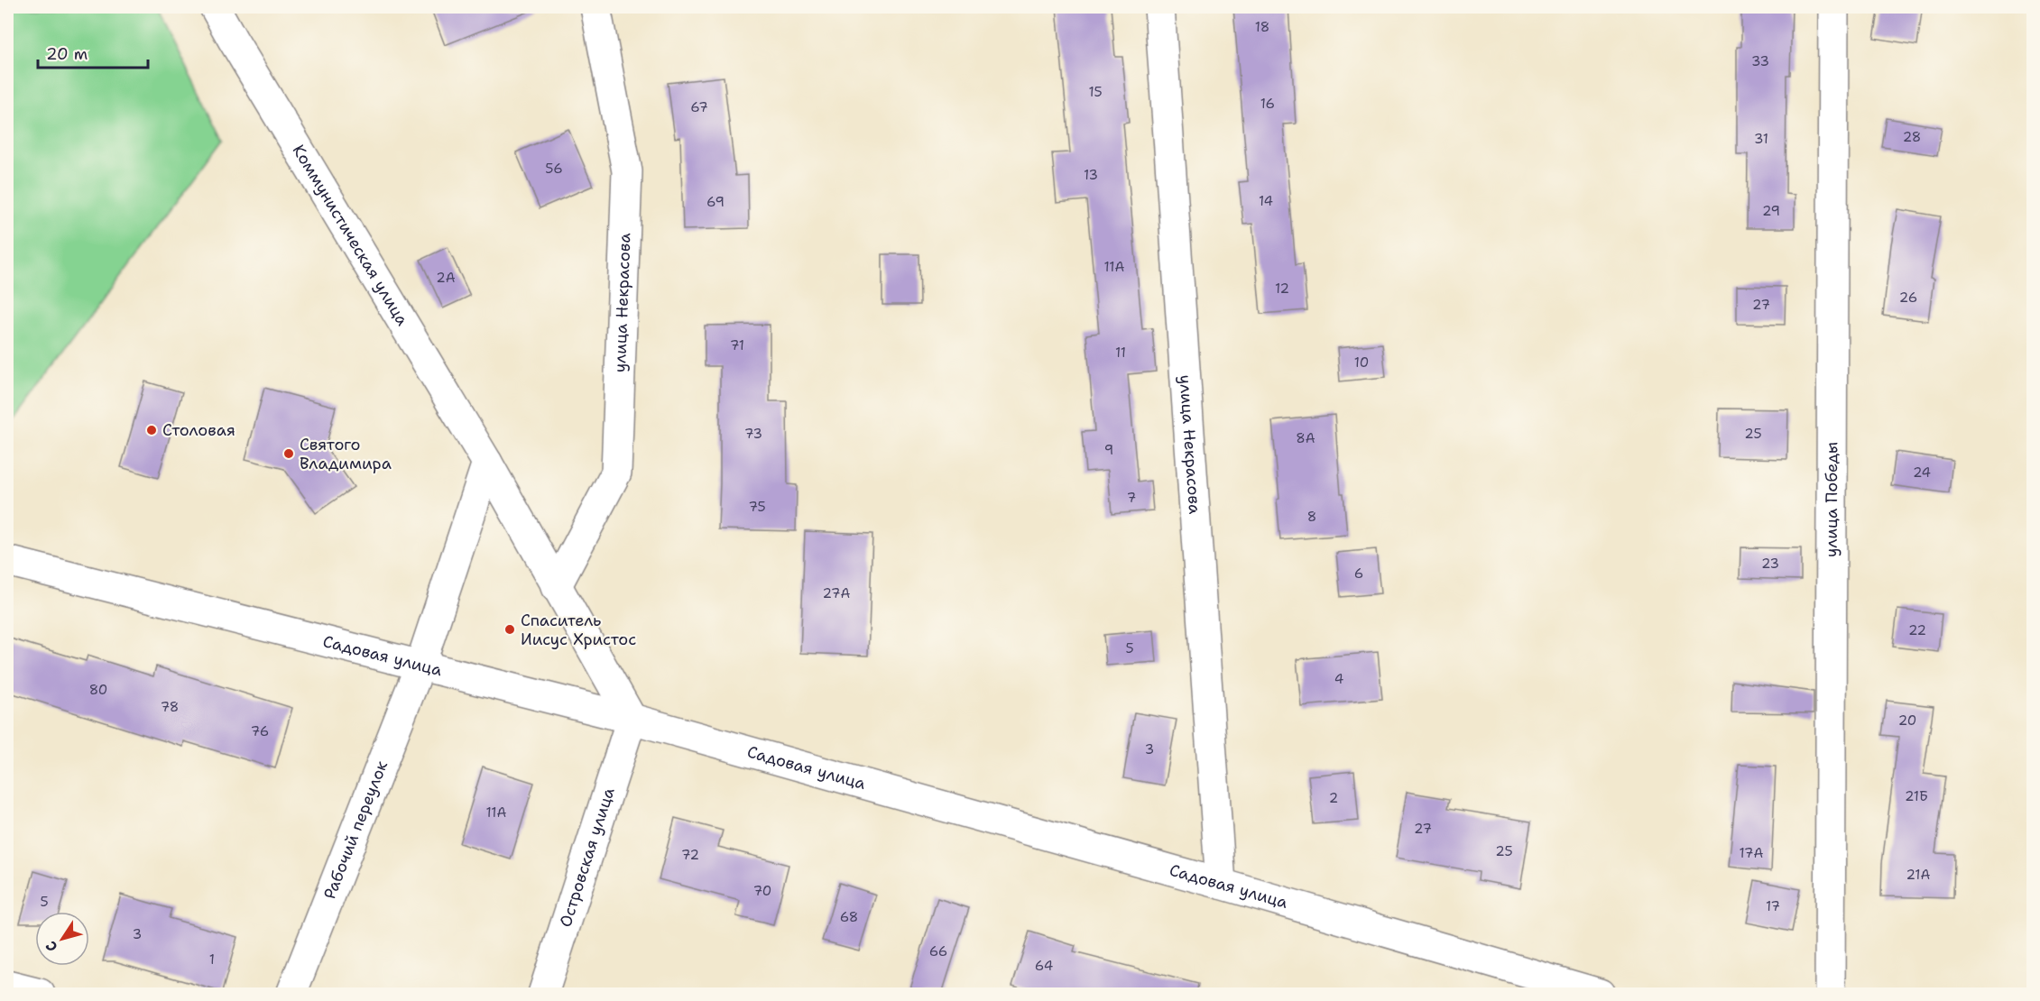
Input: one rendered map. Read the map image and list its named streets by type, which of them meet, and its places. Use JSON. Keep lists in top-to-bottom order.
{
  "streets": {
    "street": [
      "Коммунистическая улица",
      "улица Некрасова",
      "улица Победы",
      "Садовая улица",
      "Рабочий переулок",
      "Островская улица"
    ]
  },
  "crossings": [
    ["Коммунистическая улица", "улица Некрасова"],
    ["Коммунистическая улица", "Садовая улица"],
    ["Коммунистическая улица", "Островская улица"],
    ["улица Некрасова", "Садовая улица"],
    ["Садовая улица", "Рабочий переулок"],
    ["Садовая улица", "Островская улица"]
  ],
  "places": ["Столовая", "Святого Владимира", "Спаситель Иисус Христос"],
  "house_numbers": [
    "18",
    "33",
    "15",
    "16",
    "67",
    "28",
    "31",
    "56",
    "13",
    "14",
    "69",
    "29",
    "11А",
    "2А",
    "12",
    "26",
    "27",
    "71",
    "11",
    "10",
    "73",
    "25",
    "8А",
    "9",
    "24",
    "7",
    "75",
    "8",
    "23",
    "6",
    "27А",
    "22",
    "5",
    "4",
    "80",
    "78",
    "20",
    "76",
    "3",
    "21Б",
    "2",
    "11А",
    "27",
    "25",
    "17А",
    "72",
    "21А",
    "70",
    "5",
    "17",
    "68",
    "3",
    "66",
    "1",
    "64"
  ],
  "scale_bar": "20 m",
  "north": "bottom left"
}
